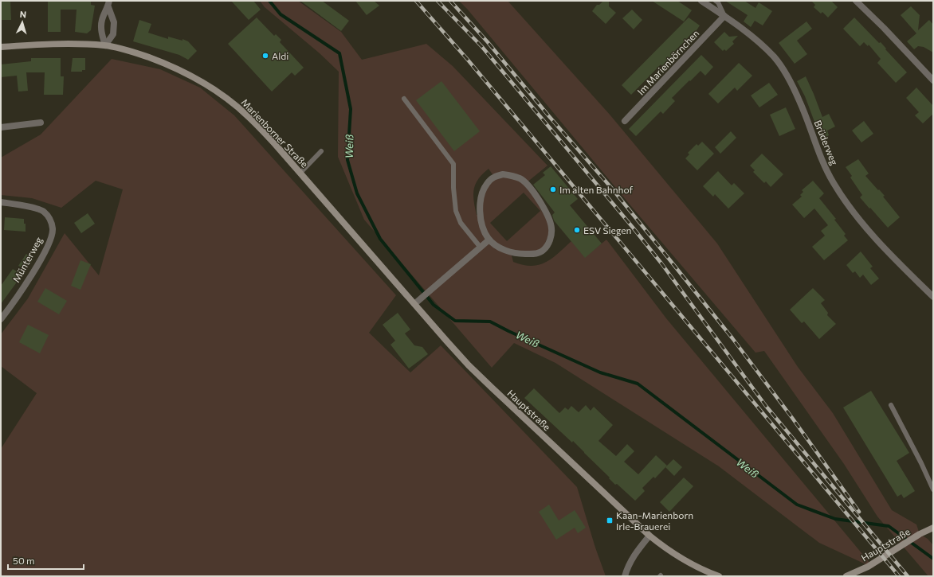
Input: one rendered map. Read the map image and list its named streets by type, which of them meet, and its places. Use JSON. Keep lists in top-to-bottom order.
{
  "streets": {
    "main road": ["Marienborner Straße", "Hauptstraße"],
    "street": ["Im Marienbörnchen", "Brüderweg", "Münterweg"]
  },
  "crossings": [
    ["Im Marienbörnchen", "Brüderweg"],
    ["Marienborner Straße", "Hauptstraße"]
  ],
  "water": ["Weiß"],
  "places": {
    "other": ["Aldi", "Im alten Bahnhof", "ESV Siegen"],
    "transit": ["Kaan-Marienborn Irle-Brauerei"]
  },
  "scale_bar": "50 m",
  "north": "top"
}
